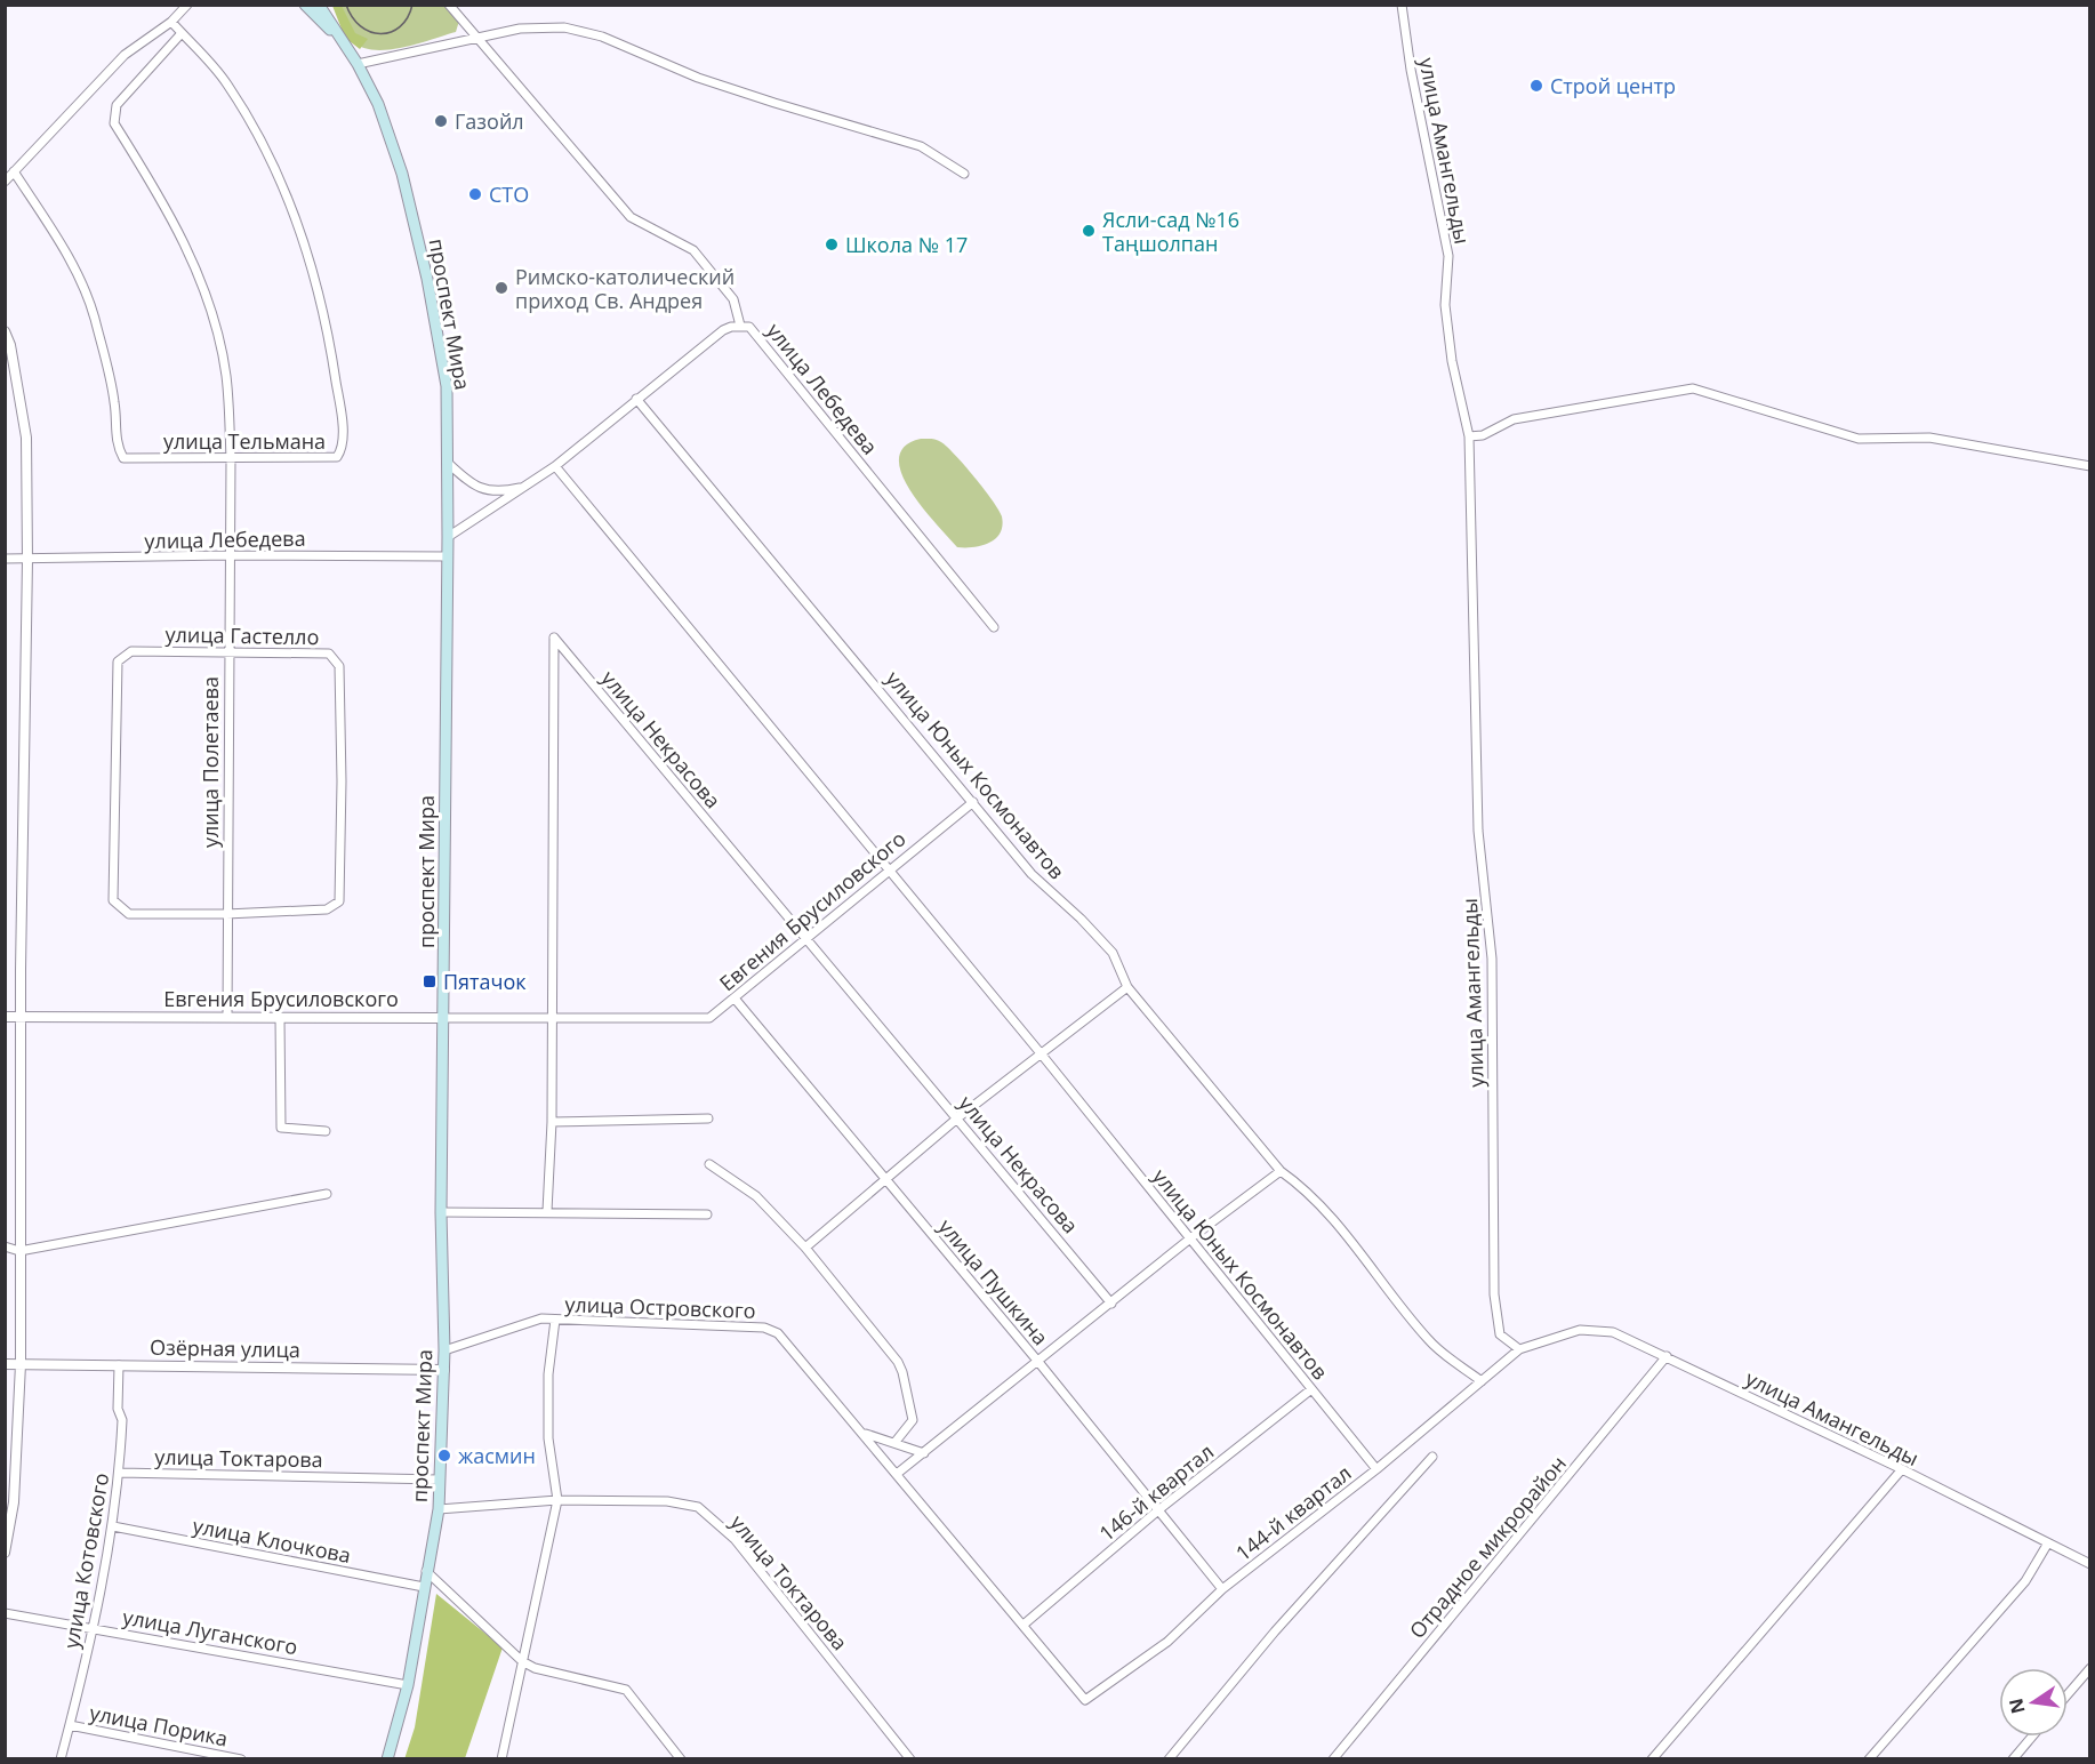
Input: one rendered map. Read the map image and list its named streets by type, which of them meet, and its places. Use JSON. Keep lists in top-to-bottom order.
{
  "streets": {
    "main road": ["проспект Мира"],
    "street": [
      "улица Амангельды",
      "улица Лебедева",
      "улица Тельмана",
      "улица Гастелло",
      "улица Некрасова",
      "улица Полетаева",
      "улица Юных Космонавтов",
      "Евгения Брусиловского",
      "улица Пушкина",
      "улица Островского",
      "Озёрная улица",
      "улица Токтарова",
      "146-й квартал",
      "144-й квартал",
      "улица Клочкова",
      "Отрадное микрорайон",
      "улица Котовского",
      "улица Луганского",
      "улица Порика"
    ]
  },
  "crossings": [
    ["улица Амангельды", "144-й квартал"],
    ["улица Амангельды", "Отрадное микрорайон"],
    ["проспект Мира", "улица Лебедева"],
    ["проспект Мира", "Евгения Брусиловского"],
    ["проспект Мира", "улица Островского"],
    ["проспект Мира", "Озёрная улица"],
    ["проспект Мира", "улица Токтарова"],
    ["проспект Мира", "улица Клочкова"],
    ["проспект Мира", "улица Луганского"],
    ["улица Лебедева", "улица Полетаева"],
    ["улица Лебедева", "улица Юных Космонавтов"],
    ["улица Тельмана", "улица Полетаева"],
    ["улица Гастелло", "улица Полетаева"],
    ["улица Некрасова", "Евгения Брусиловского"],
    ["улица Полетаева", "Евгения Брусиловского"],
    ["улица Юных Космонавтов", "Евгения Брусиловского"],
    ["улица Юных Космонавтов", "146-й квартал"],
    ["улица Юных Космонавтов", "144-й квартал"],
    ["Евгения Брусиловского", "улица Пушкина"],
    ["улица Пушкина", "146-й квартал"],
    ["улица Пушкина", "144-й квартал"],
    ["улица Островского", "146-й квартал"],
    ["улица Островского", "144-й квартал"],
    ["Озёрная улица", "улица Котовского"],
    ["улица Токтарова", "улица Котовского"],
    ["улица Клочкова", "улица Котовского"],
    ["улица Котовского", "улица Луганского"],
    ["улица Котовского", "улица Порика"]
  ],
  "places": {
    "other": [
      "Строй центр",
      "Газойл",
      "СТО",
      "Ясли-сад №16 Таңшолпан",
      "Школа № 17",
      "Римско-католический приход Св. Андрея",
      "жасмин"
    ],
    "transit": ["Пятачок"]
  },
  "north": "left"
}
